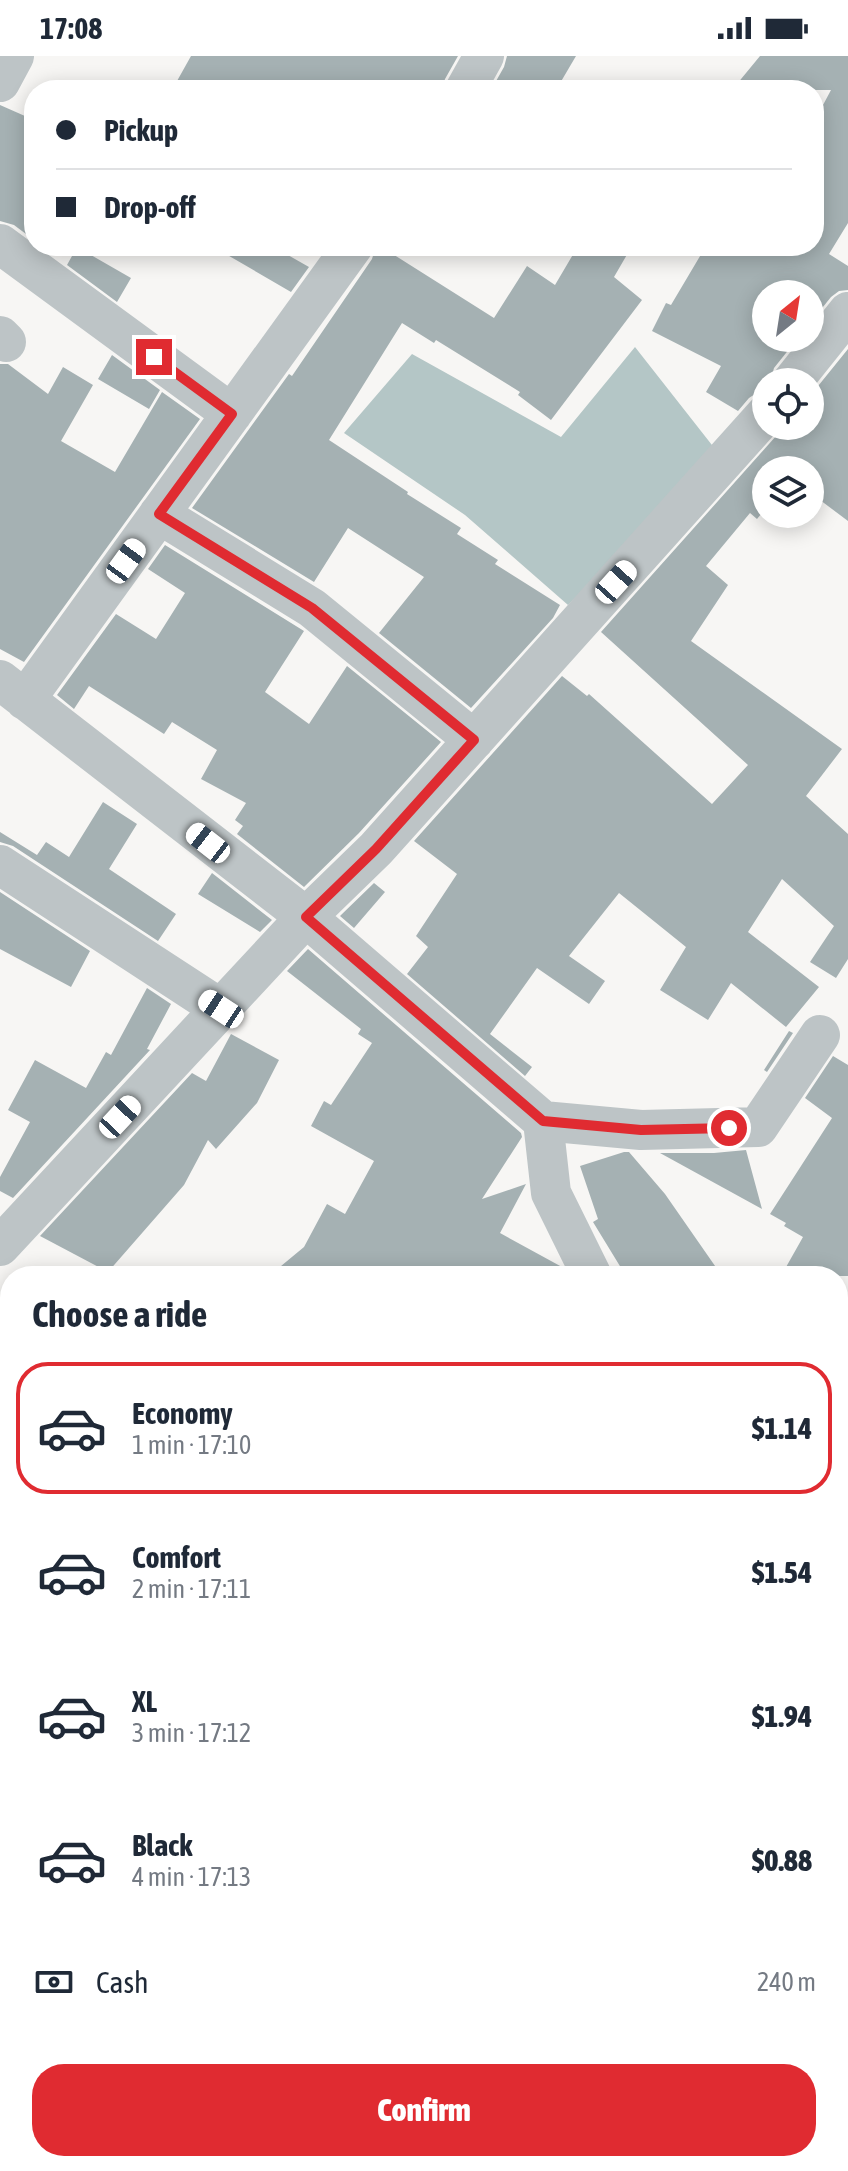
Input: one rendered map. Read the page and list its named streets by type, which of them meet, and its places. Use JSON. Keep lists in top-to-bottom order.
{
  "north": "top right",
  "page": {
    "status": "17:08",
    "banner": ["Pickup", "Drop-off"],
    "heading": "Choose a ride",
    "list": [
      {
        "name": "Economy",
        "note": "1 min · 17:10",
        "value": "$1.14"
      },
      {
        "name": "Comfort",
        "note": "2 min · 17:11",
        "value": "$1.54"
      },
      {
        "name": "XL",
        "note": "3 min · 17:12",
        "value": "$1.94"
      },
      {
        "name": "Black",
        "note": "4 min · 17:13",
        "value": "$0.88"
      }
    ],
    "pay": ["Cash", "240 m"],
    "buttons": "Confirm"
  }
}
